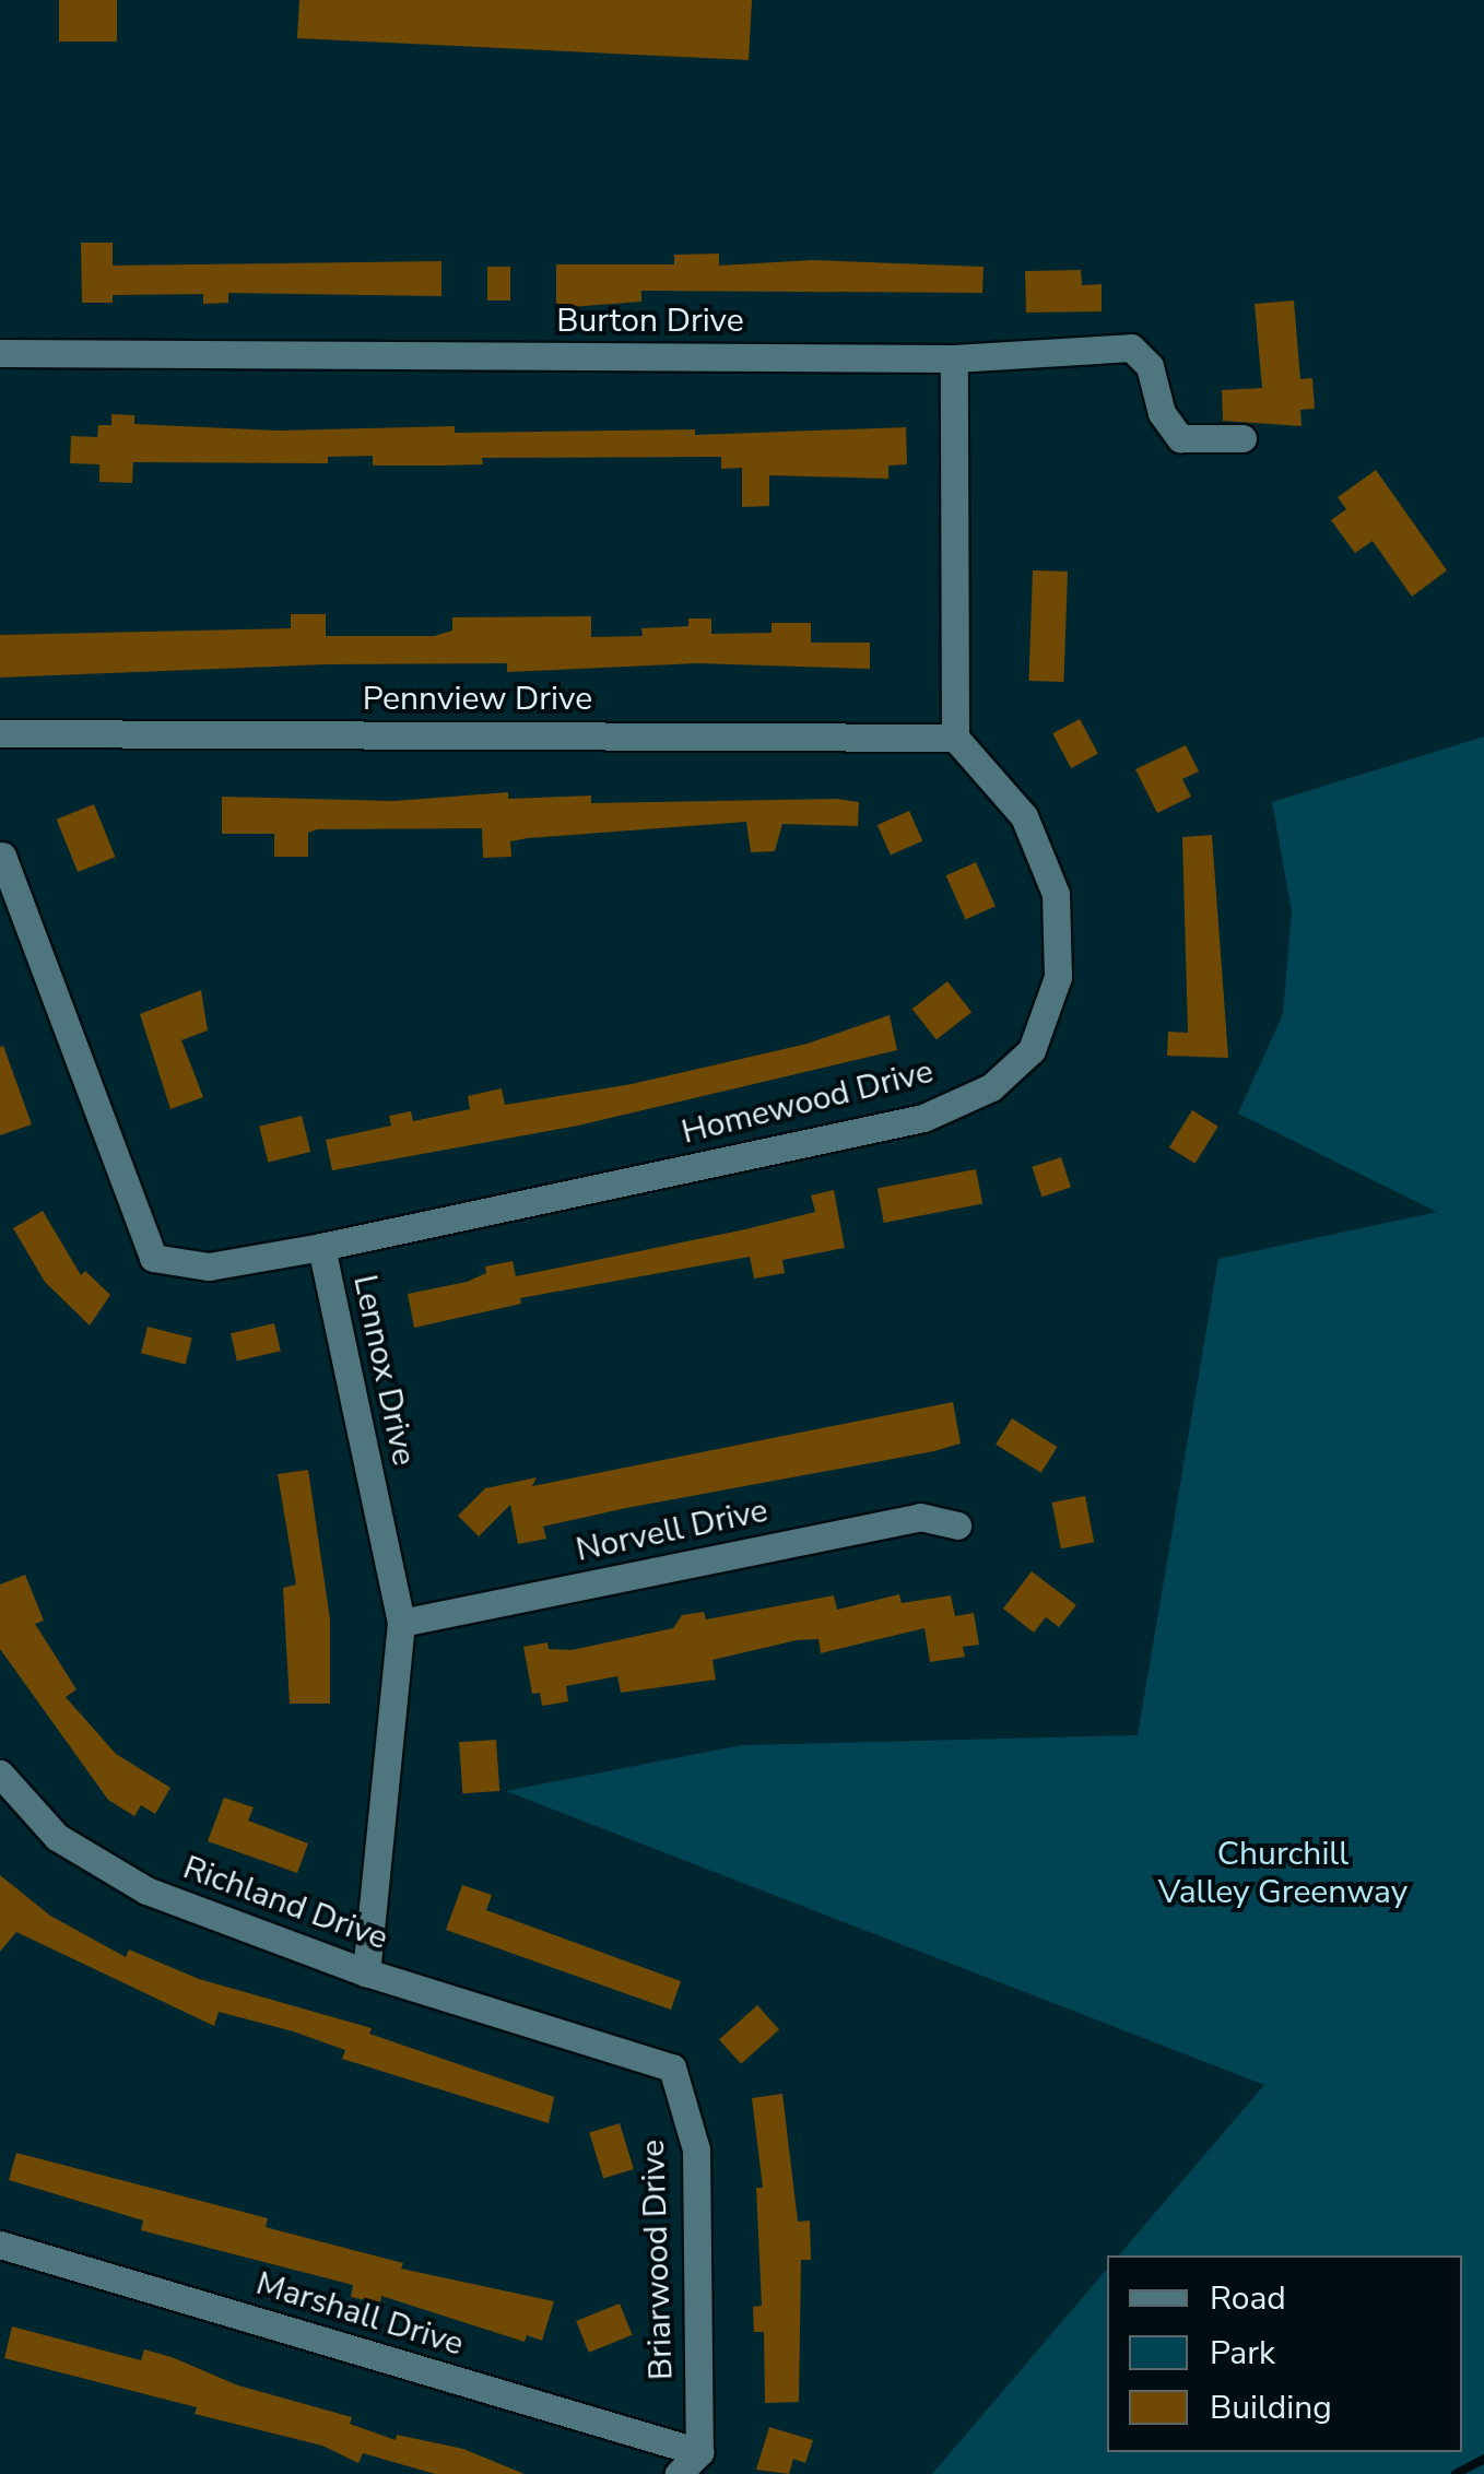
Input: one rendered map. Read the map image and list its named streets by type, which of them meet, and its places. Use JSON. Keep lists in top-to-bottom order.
{
  "streets": {
    "street": [
      "Burton Drive",
      "Pennview Drive",
      "Homewood Drive",
      "Lennox Drive",
      "Norvell Drive",
      "Richland Drive",
      "Briarwood Drive",
      "Marshall Drive"
    ]
  },
  "crossings": [
    ["Pennview Drive", "Homewood Drive"],
    ["Homewood Drive", "Lennox Drive"],
    ["Lennox Drive", "Norvell Drive"],
    ["Lennox Drive", "Richland Drive"],
    ["Richland Drive", "Briarwood Drive"],
    ["Briarwood Drive", "Marshall Drive"]
  ],
  "parks": ["Churchill Valley Greenway"],
  "legend": ["Road", "Park", "Building"]
}
